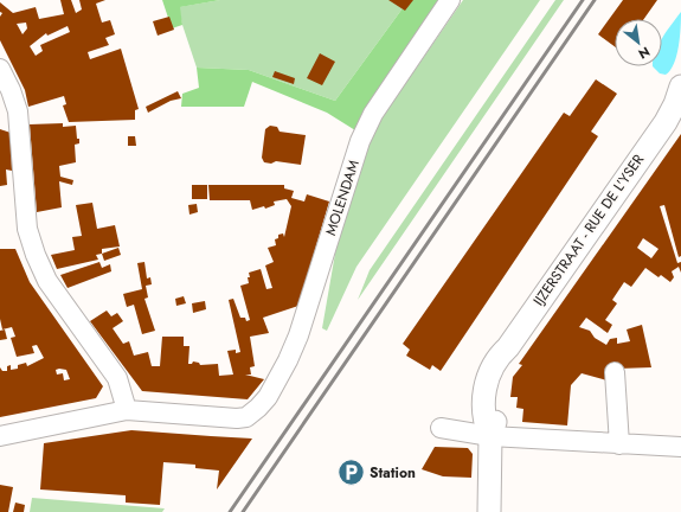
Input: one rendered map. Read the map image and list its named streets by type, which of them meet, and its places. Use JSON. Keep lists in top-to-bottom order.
{
  "streets": {
    "street": ["MOLENDAM", "IJZERSTRAAT - RUE DE L'YSER"]
  },
  "places": {
    "parking": ["Station"]
  },
  "north": "bottom right"
}
